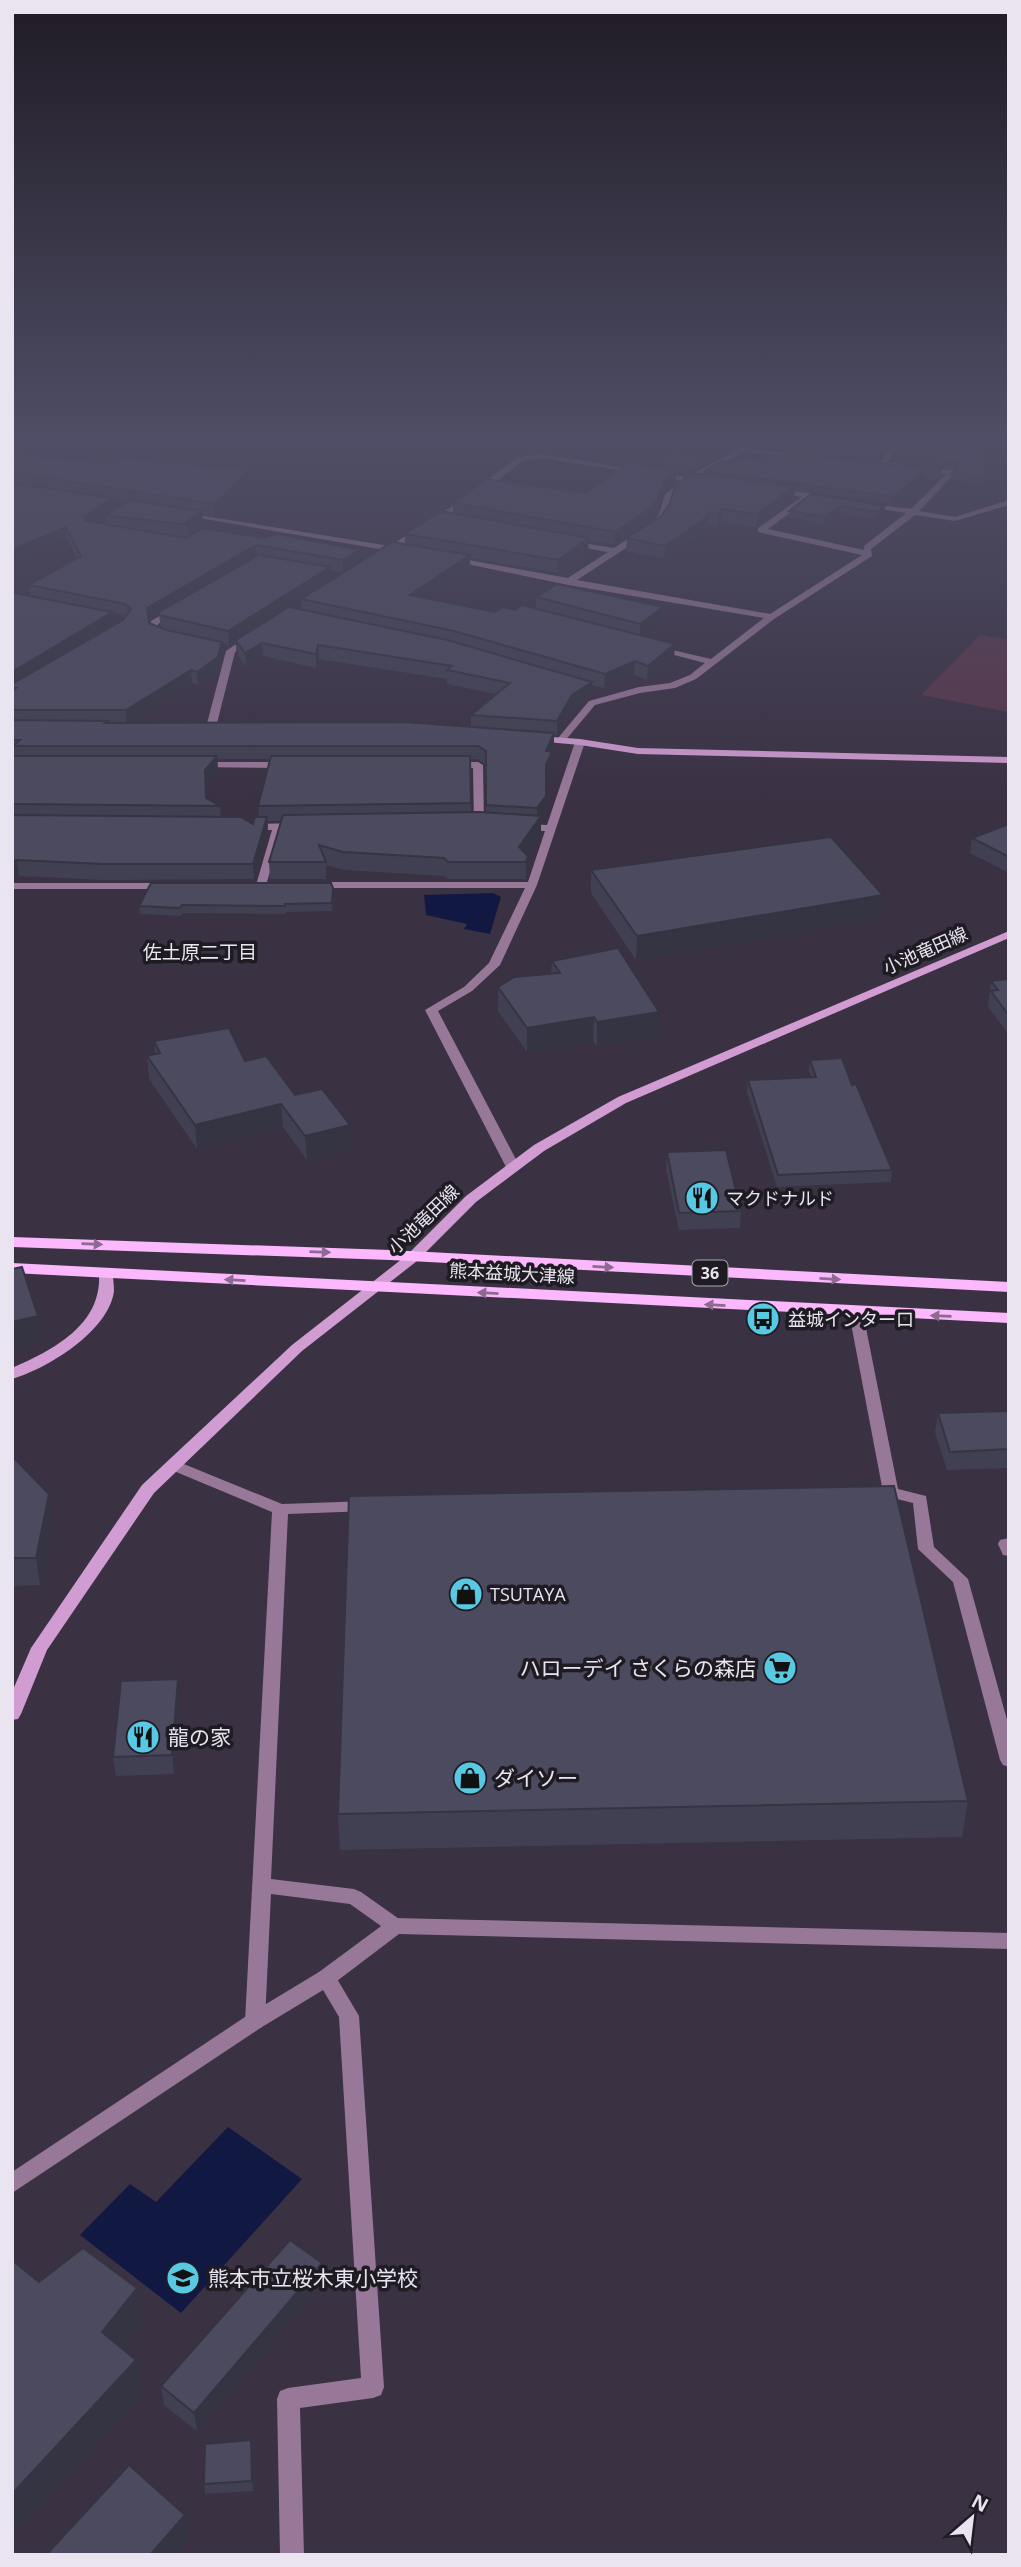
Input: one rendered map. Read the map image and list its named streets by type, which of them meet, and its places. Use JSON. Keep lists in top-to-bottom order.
{
  "streets": {
    "main road": ["小池竜田線", "熊本益城大津線", "36"]
  },
  "crossings": [
    ["小池竜田線", "熊本益城大津線"]
  ],
  "districts": ["佐土原二丁目"],
  "places": {
    "restaurant": ["マクドナルド", "龍の家"],
    "bus stop": ["益城インター口"],
    "shop": ["TSUTAYA", "ダイソー"],
    "supermarket": ["ハローデイ さくらの森店"],
    "school or university": ["熊本市立桜木東小学校"]
  },
  "north": "top right"
}
